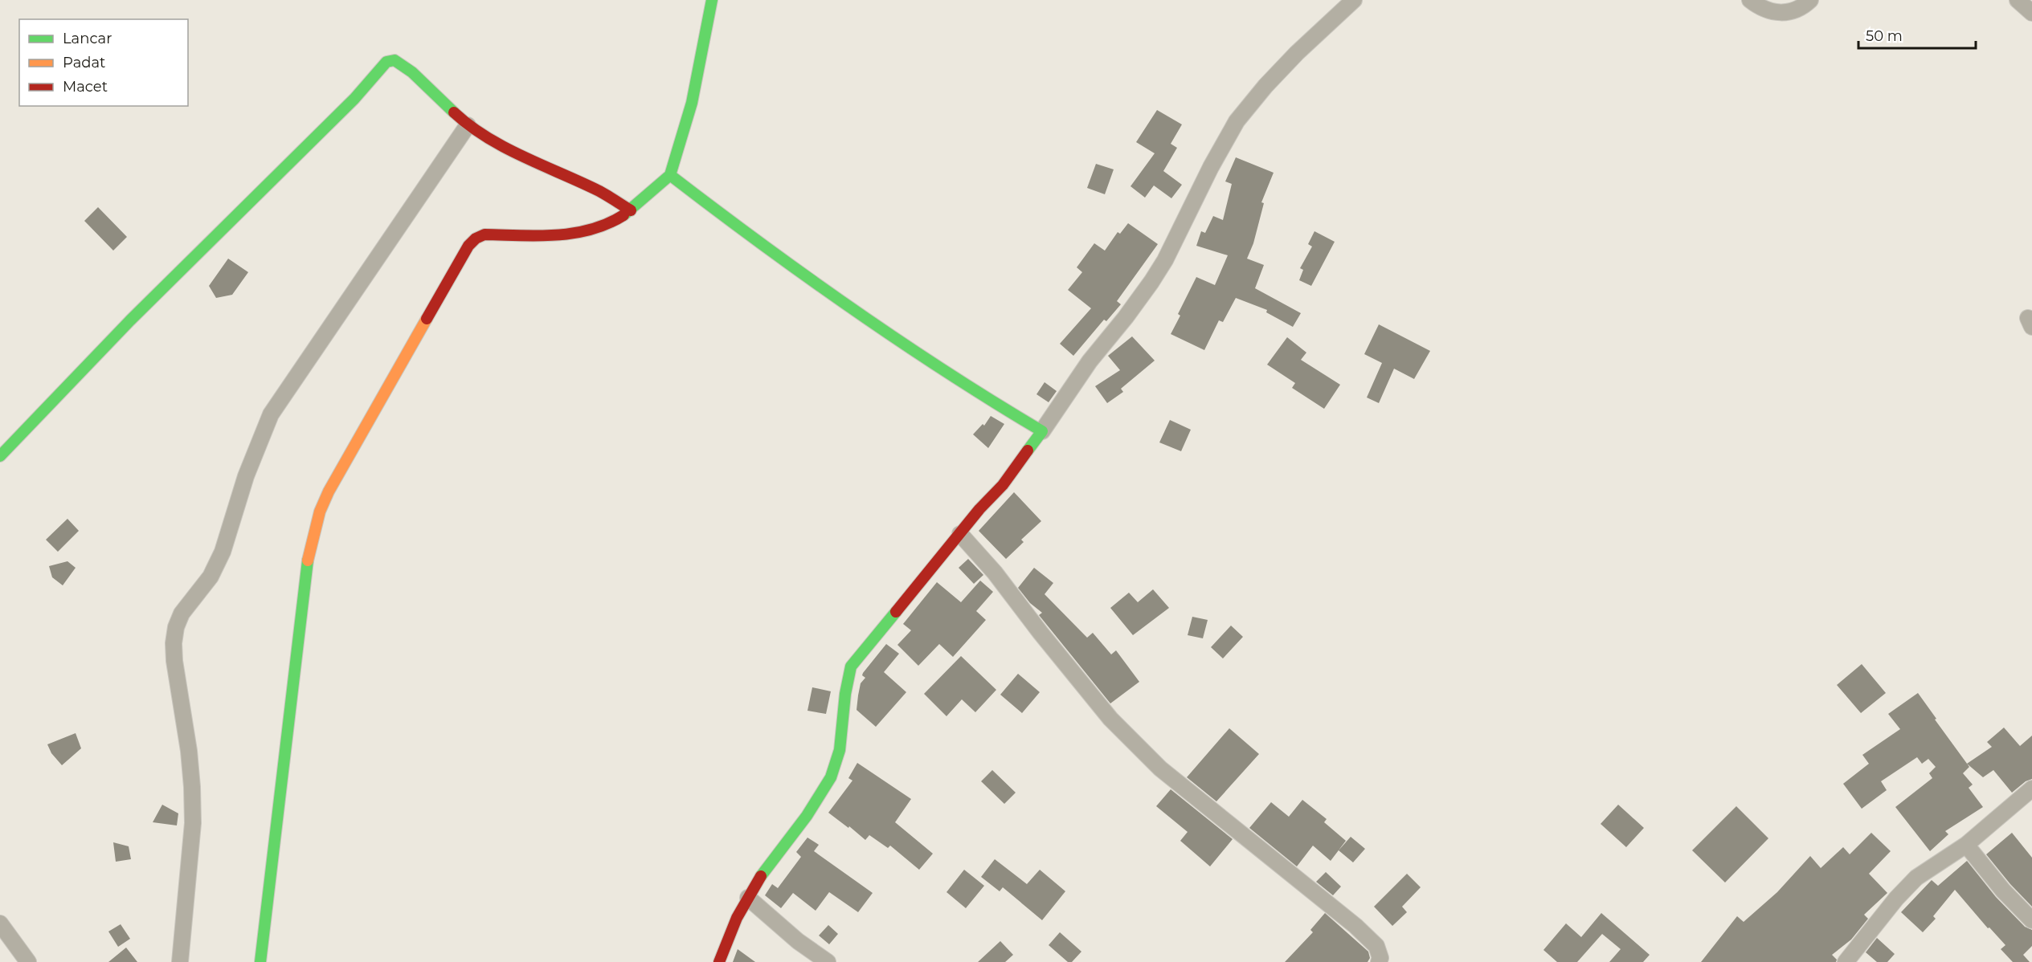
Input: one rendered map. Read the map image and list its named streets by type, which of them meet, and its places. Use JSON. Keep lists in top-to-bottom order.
{
  "legend": ["Lancar", "Padat", "Macet"],
  "scale_bar": "50 m"
}
